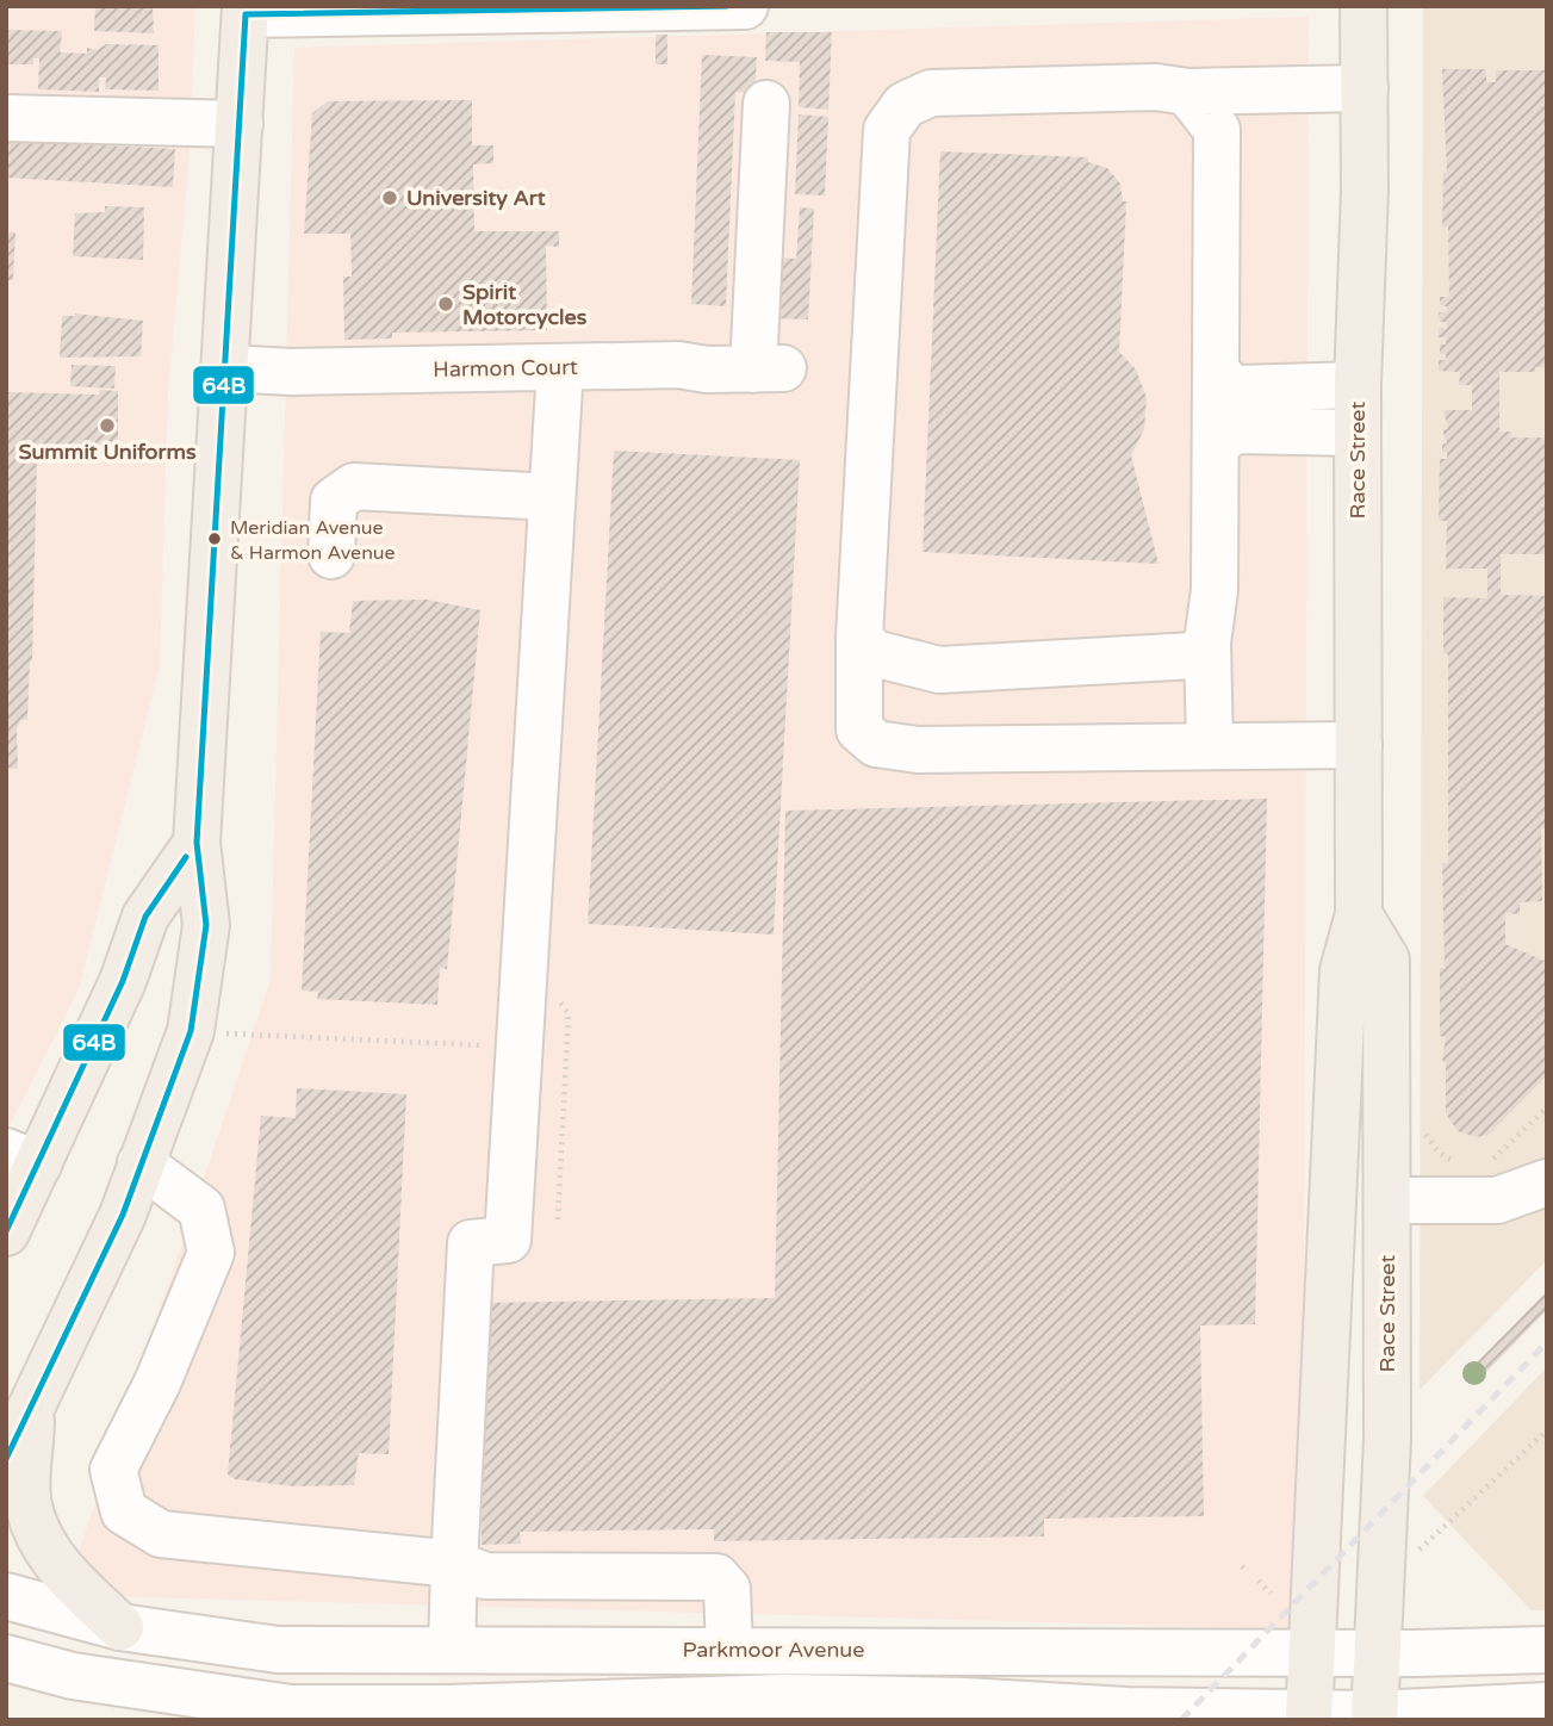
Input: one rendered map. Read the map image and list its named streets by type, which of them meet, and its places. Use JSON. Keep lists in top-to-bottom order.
{
  "streets": {
    "main road": ["Race Street"],
    "street": ["Harmon Court", "Parkmoor Avenue"]
  },
  "crossings": [
    ["Race Street", "Parkmoor Avenue"]
  ],
  "places": [
    "University Art",
    "Spirit Motorcycles",
    "Summit Uniforms",
    "Meridian Avenue & Harmon Avenue"
  ],
  "lines": ["transit line 64B"]
}
